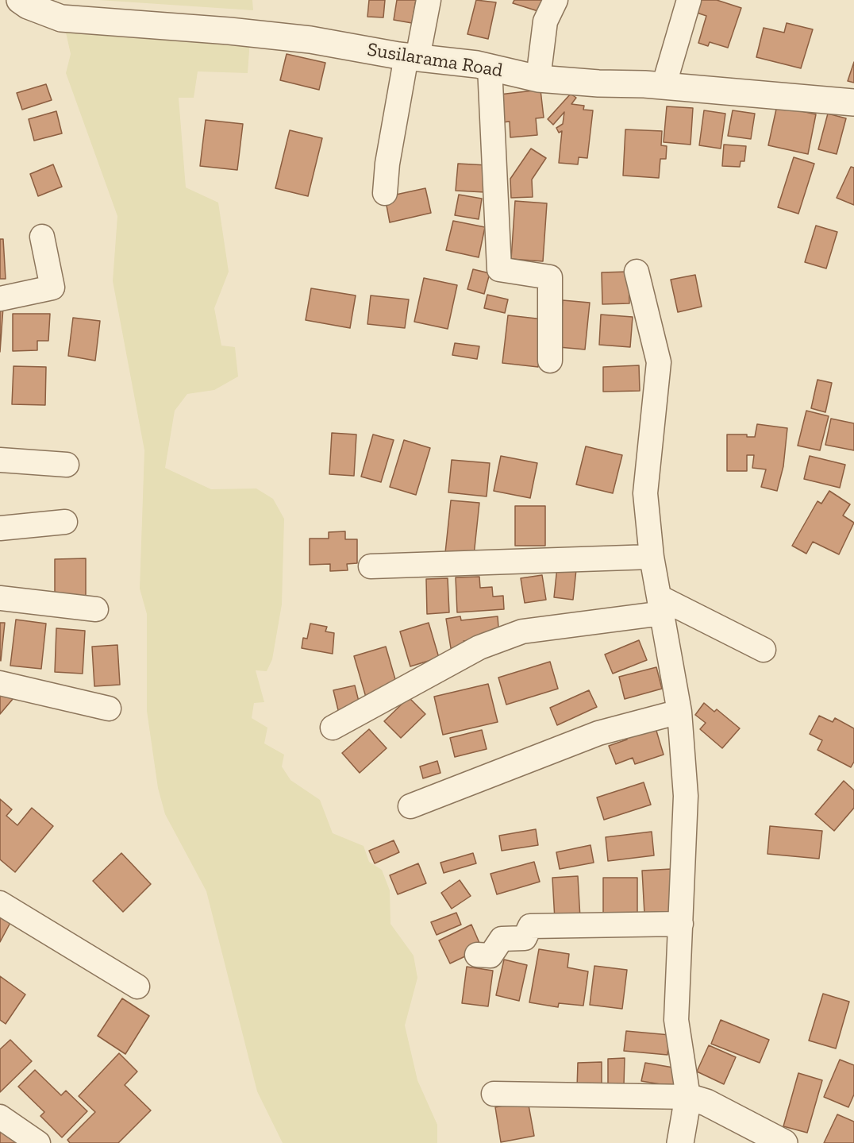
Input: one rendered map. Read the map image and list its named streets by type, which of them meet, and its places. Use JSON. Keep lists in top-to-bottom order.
{
  "streets": {
    "street": ["Susilarama Road"]
  }
}
